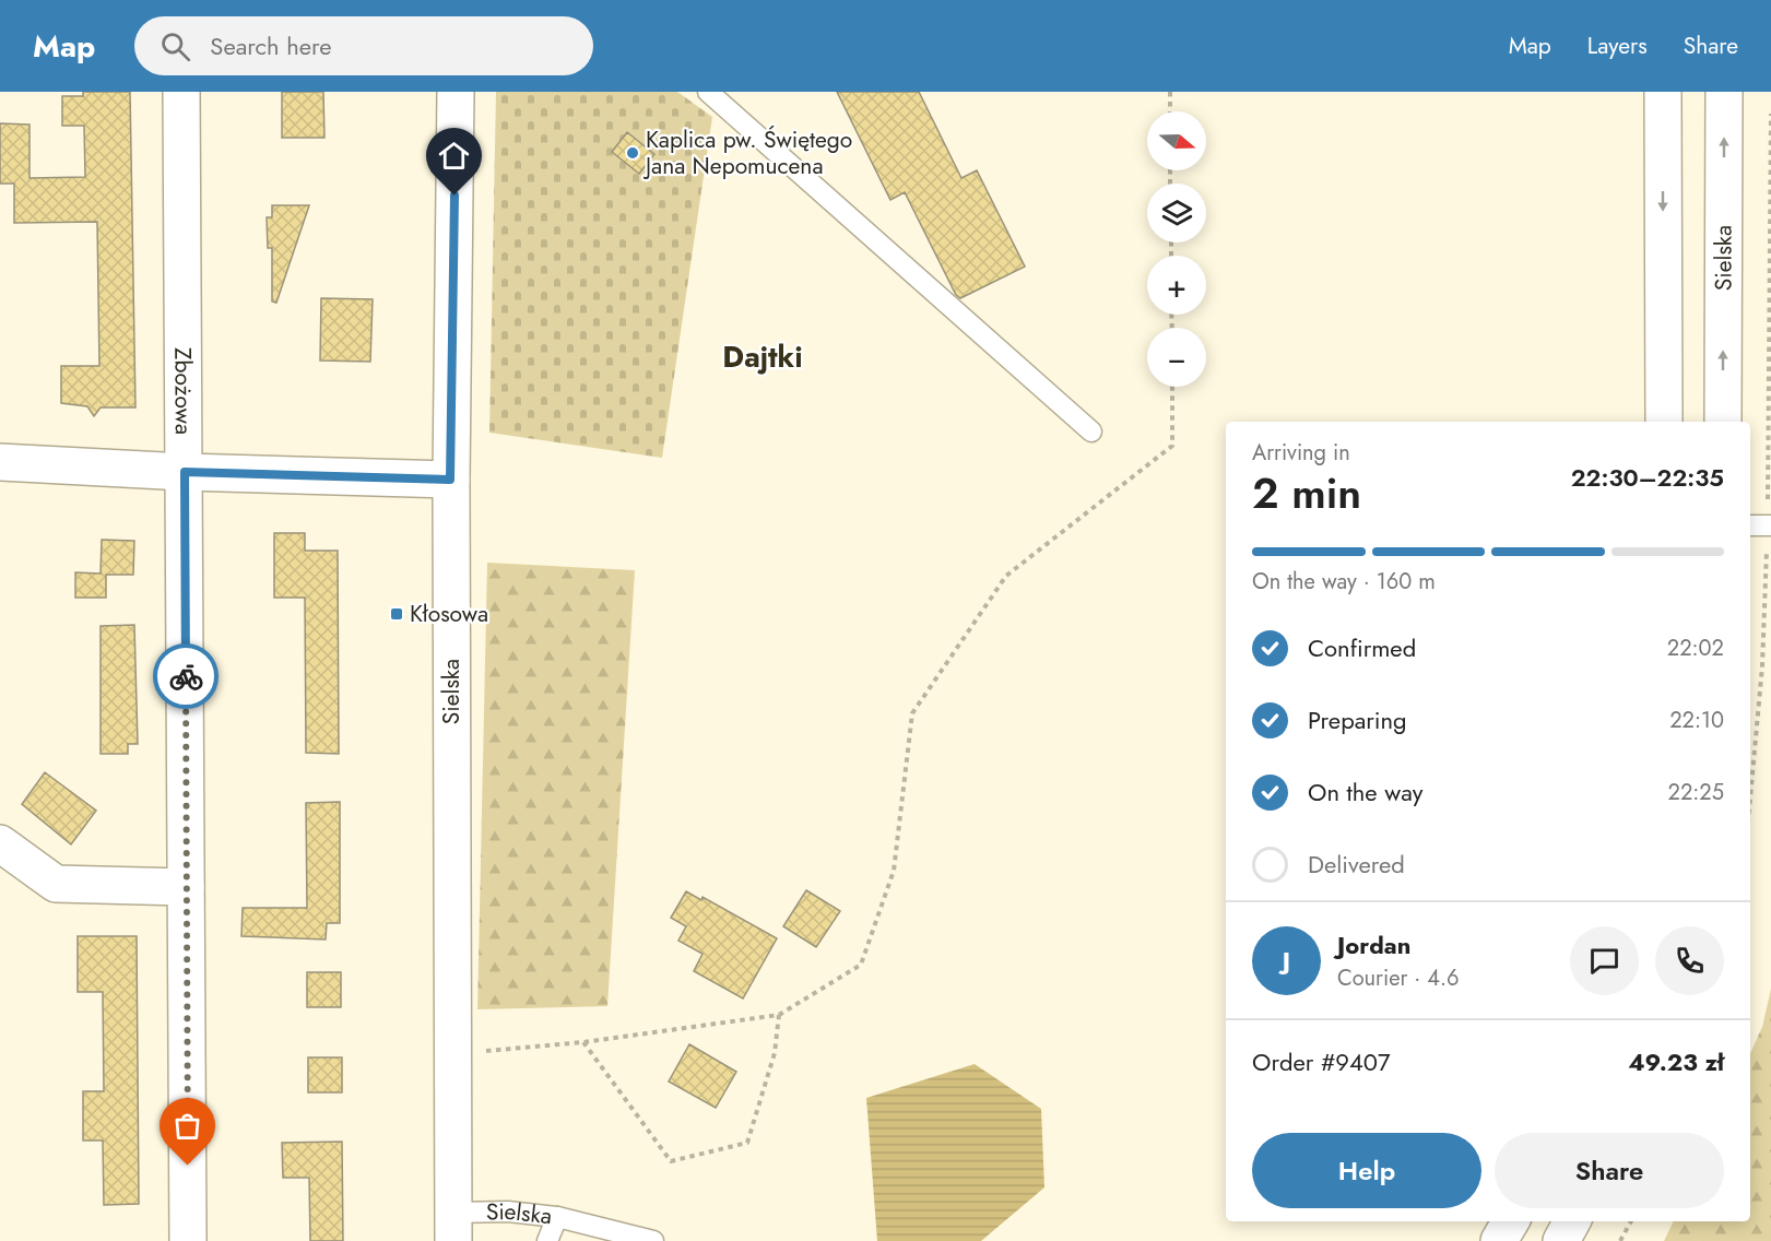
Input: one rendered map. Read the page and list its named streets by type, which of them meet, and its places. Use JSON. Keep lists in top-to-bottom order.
{
  "streets": {
    "street": ["Sielska", "Zbożowa"]
  },
  "districts": ["Dajtki"],
  "places": {
    "other": ["Kaplica pw. Świętego Jana Nepomucena"],
    "transit": ["Kłosowa"]
  },
  "north": "right",
  "page": {
    "header": "Map",
    "search": "Search here",
    "nav": ["Map", "Layers", "Share"],
    "map_buttons": ["+", "−"],
    "heading": ["2 min", "Arriving in", "22:30–22:35"],
    "panel": [
      "Jordan",
      "Courier · 4.6",
      "Order #9407",
      "49.23 zł"
    ],
    "bar": "On the way · 160 m",
    "list": [
      ["Confirmed", "22:02"],
      ["Preparing", "22:10"],
      ["On the way", "22:25"],
      "Delivered"
    ],
    "round": "J",
    "buttons": ["Help", "Share"]
  }
}
